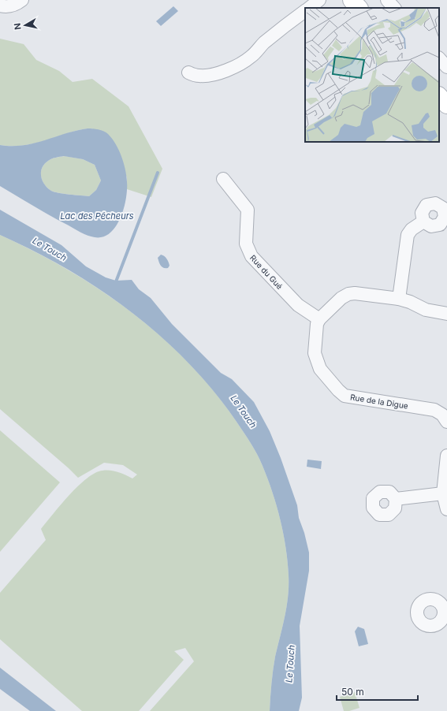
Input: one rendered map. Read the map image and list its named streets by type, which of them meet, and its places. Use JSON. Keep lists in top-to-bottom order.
{
  "streets": {
    "street": ["Rue du Gué", "Rue de la Digue"]
  },
  "crossings": [
    ["Rue du Gué", "Rue de la Digue"]
  ],
  "water": ["Lac des Pêcheurs", "Le Touch"],
  "scale_bar": "50 m",
  "north": "left"
}
